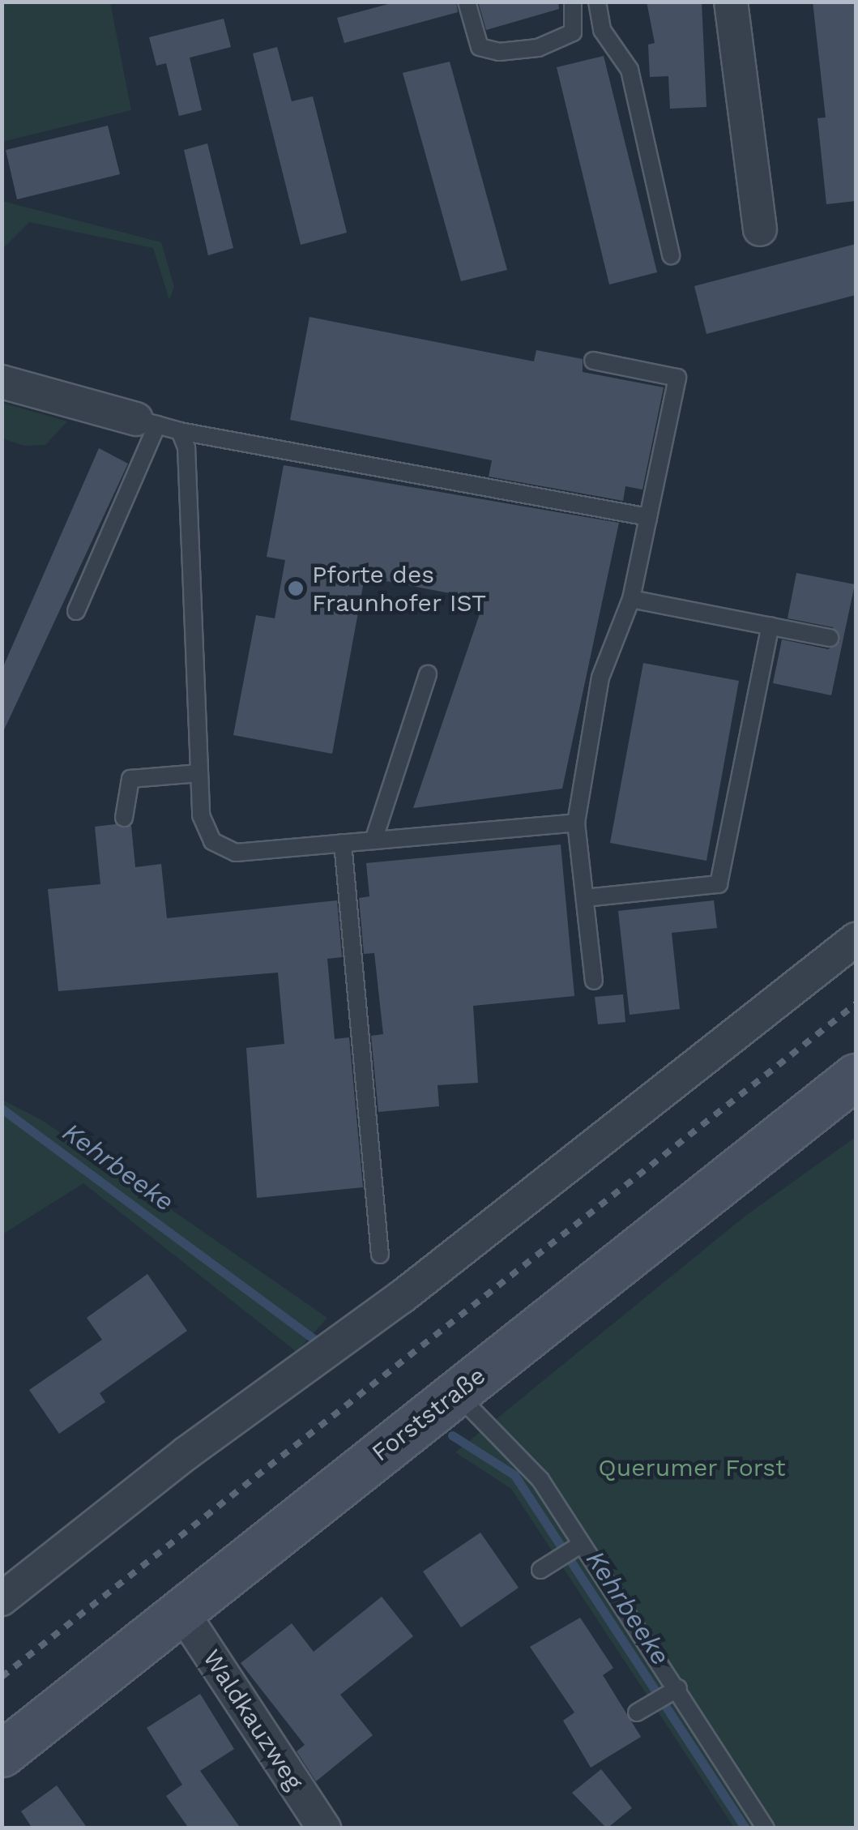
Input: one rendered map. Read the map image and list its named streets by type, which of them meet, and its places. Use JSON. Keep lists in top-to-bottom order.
{
  "streets": {
    "main road": ["Forststraße"],
    "street": ["Waldkauzweg"]
  },
  "crossings": [
    ["Forststraße", "Waldkauzweg"]
  ],
  "water": ["Kehrbeeke"],
  "parks": ["Querumer Forst"],
  "places": ["Pforte des Fraunhofer IST"]
}
